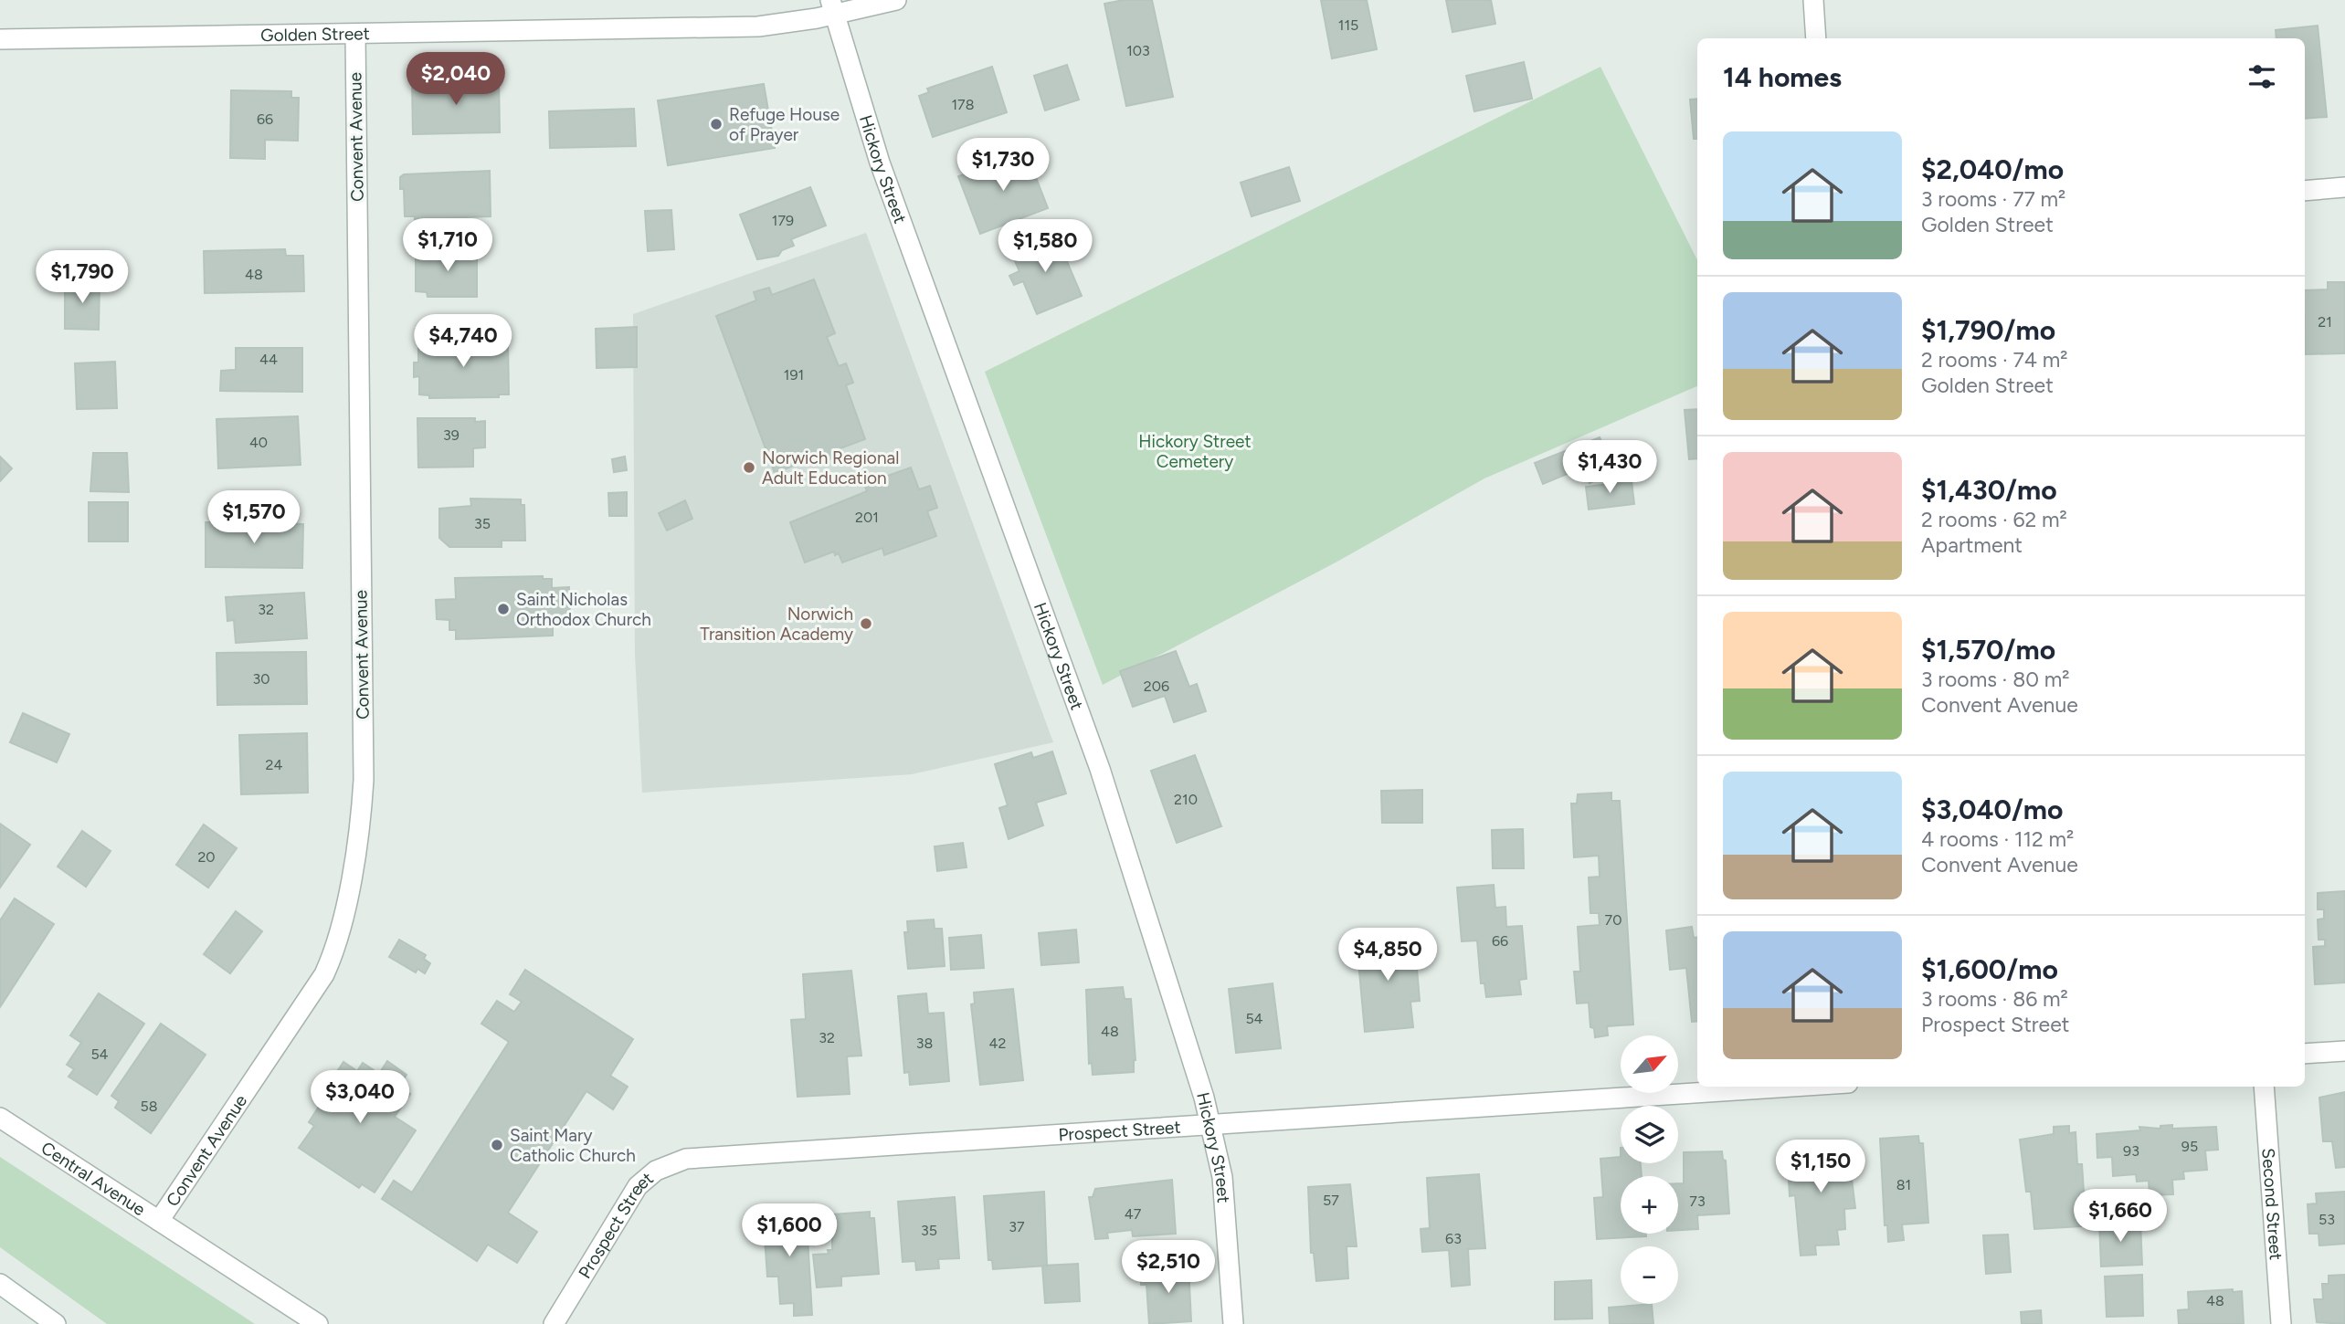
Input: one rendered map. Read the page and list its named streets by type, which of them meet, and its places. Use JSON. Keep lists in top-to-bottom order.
{
  "streets": {
    "street": [
      "Golden Street",
      "Convent Avenue",
      "Hickory Street",
      "Prospect Street",
      "Central Avenue",
      "Second Street"
    ]
  },
  "crossings": [
    ["Golden Street", "Convent Avenue"],
    ["Golden Street", "Hickory Street"],
    ["Convent Avenue", "Central Avenue"],
    ["Hickory Street", "Prospect Street"]
  ],
  "parks": ["Hickory Street Cemetery"],
  "places": [
    "Refuge House of Prayer",
    "Norwich Regional Adult Education",
    "Saint Nicholas Orthodox Church",
    "Norwich Transition Academy",
    "Saint Mary Catholic Church"
  ],
  "house_numbers": [
    "115",
    "103",
    "178",
    "66",
    "179",
    "48",
    "21",
    "44",
    "191",
    "39",
    "40",
    "201",
    "35",
    "32",
    "30",
    "206",
    "24",
    "210",
    "20",
    "70",
    "66",
    "54",
    "48",
    "32",
    "38",
    "42",
    "54",
    "58",
    "95",
    "93",
    "81",
    "57",
    "73",
    "47",
    "53",
    "37",
    "35",
    "63",
    "48"
  ],
  "north": "top right",
  "page": {
    "heading": "14 homes",
    "price": [
      "$2,040",
      "$1,730",
      "$1,710",
      "$1,580",
      "$1,790",
      "$4,740",
      "$1,430",
      "$1,570",
      "$4,850",
      "$3,040",
      "$1,150",
      "$1,660",
      "$1,600",
      "$2,510"
    ],
    "list": [
      {
        "name": "$2,040/mo",
        "note": "3 rooms · 77 m² · Golden Street"
      },
      {
        "name": "$1,790/mo",
        "note": "2 rooms · 74 m² · Golden Street"
      },
      {
        "name": "$1,430/mo",
        "note": "2 rooms · 62 m² · Apartment"
      },
      {
        "name": "$1,570/mo",
        "note": "3 rooms · 80 m² · Convent Avenue"
      },
      {
        "name": "$3,040/mo",
        "note": "4 rooms · 112 m² · Convent Avenue"
      },
      {
        "name": "$1,600/mo",
        "note": "3 rooms · 86 m² · Prospect Street"
      }
    ],
    "map_buttons": ["+", "−"]
  }
}
